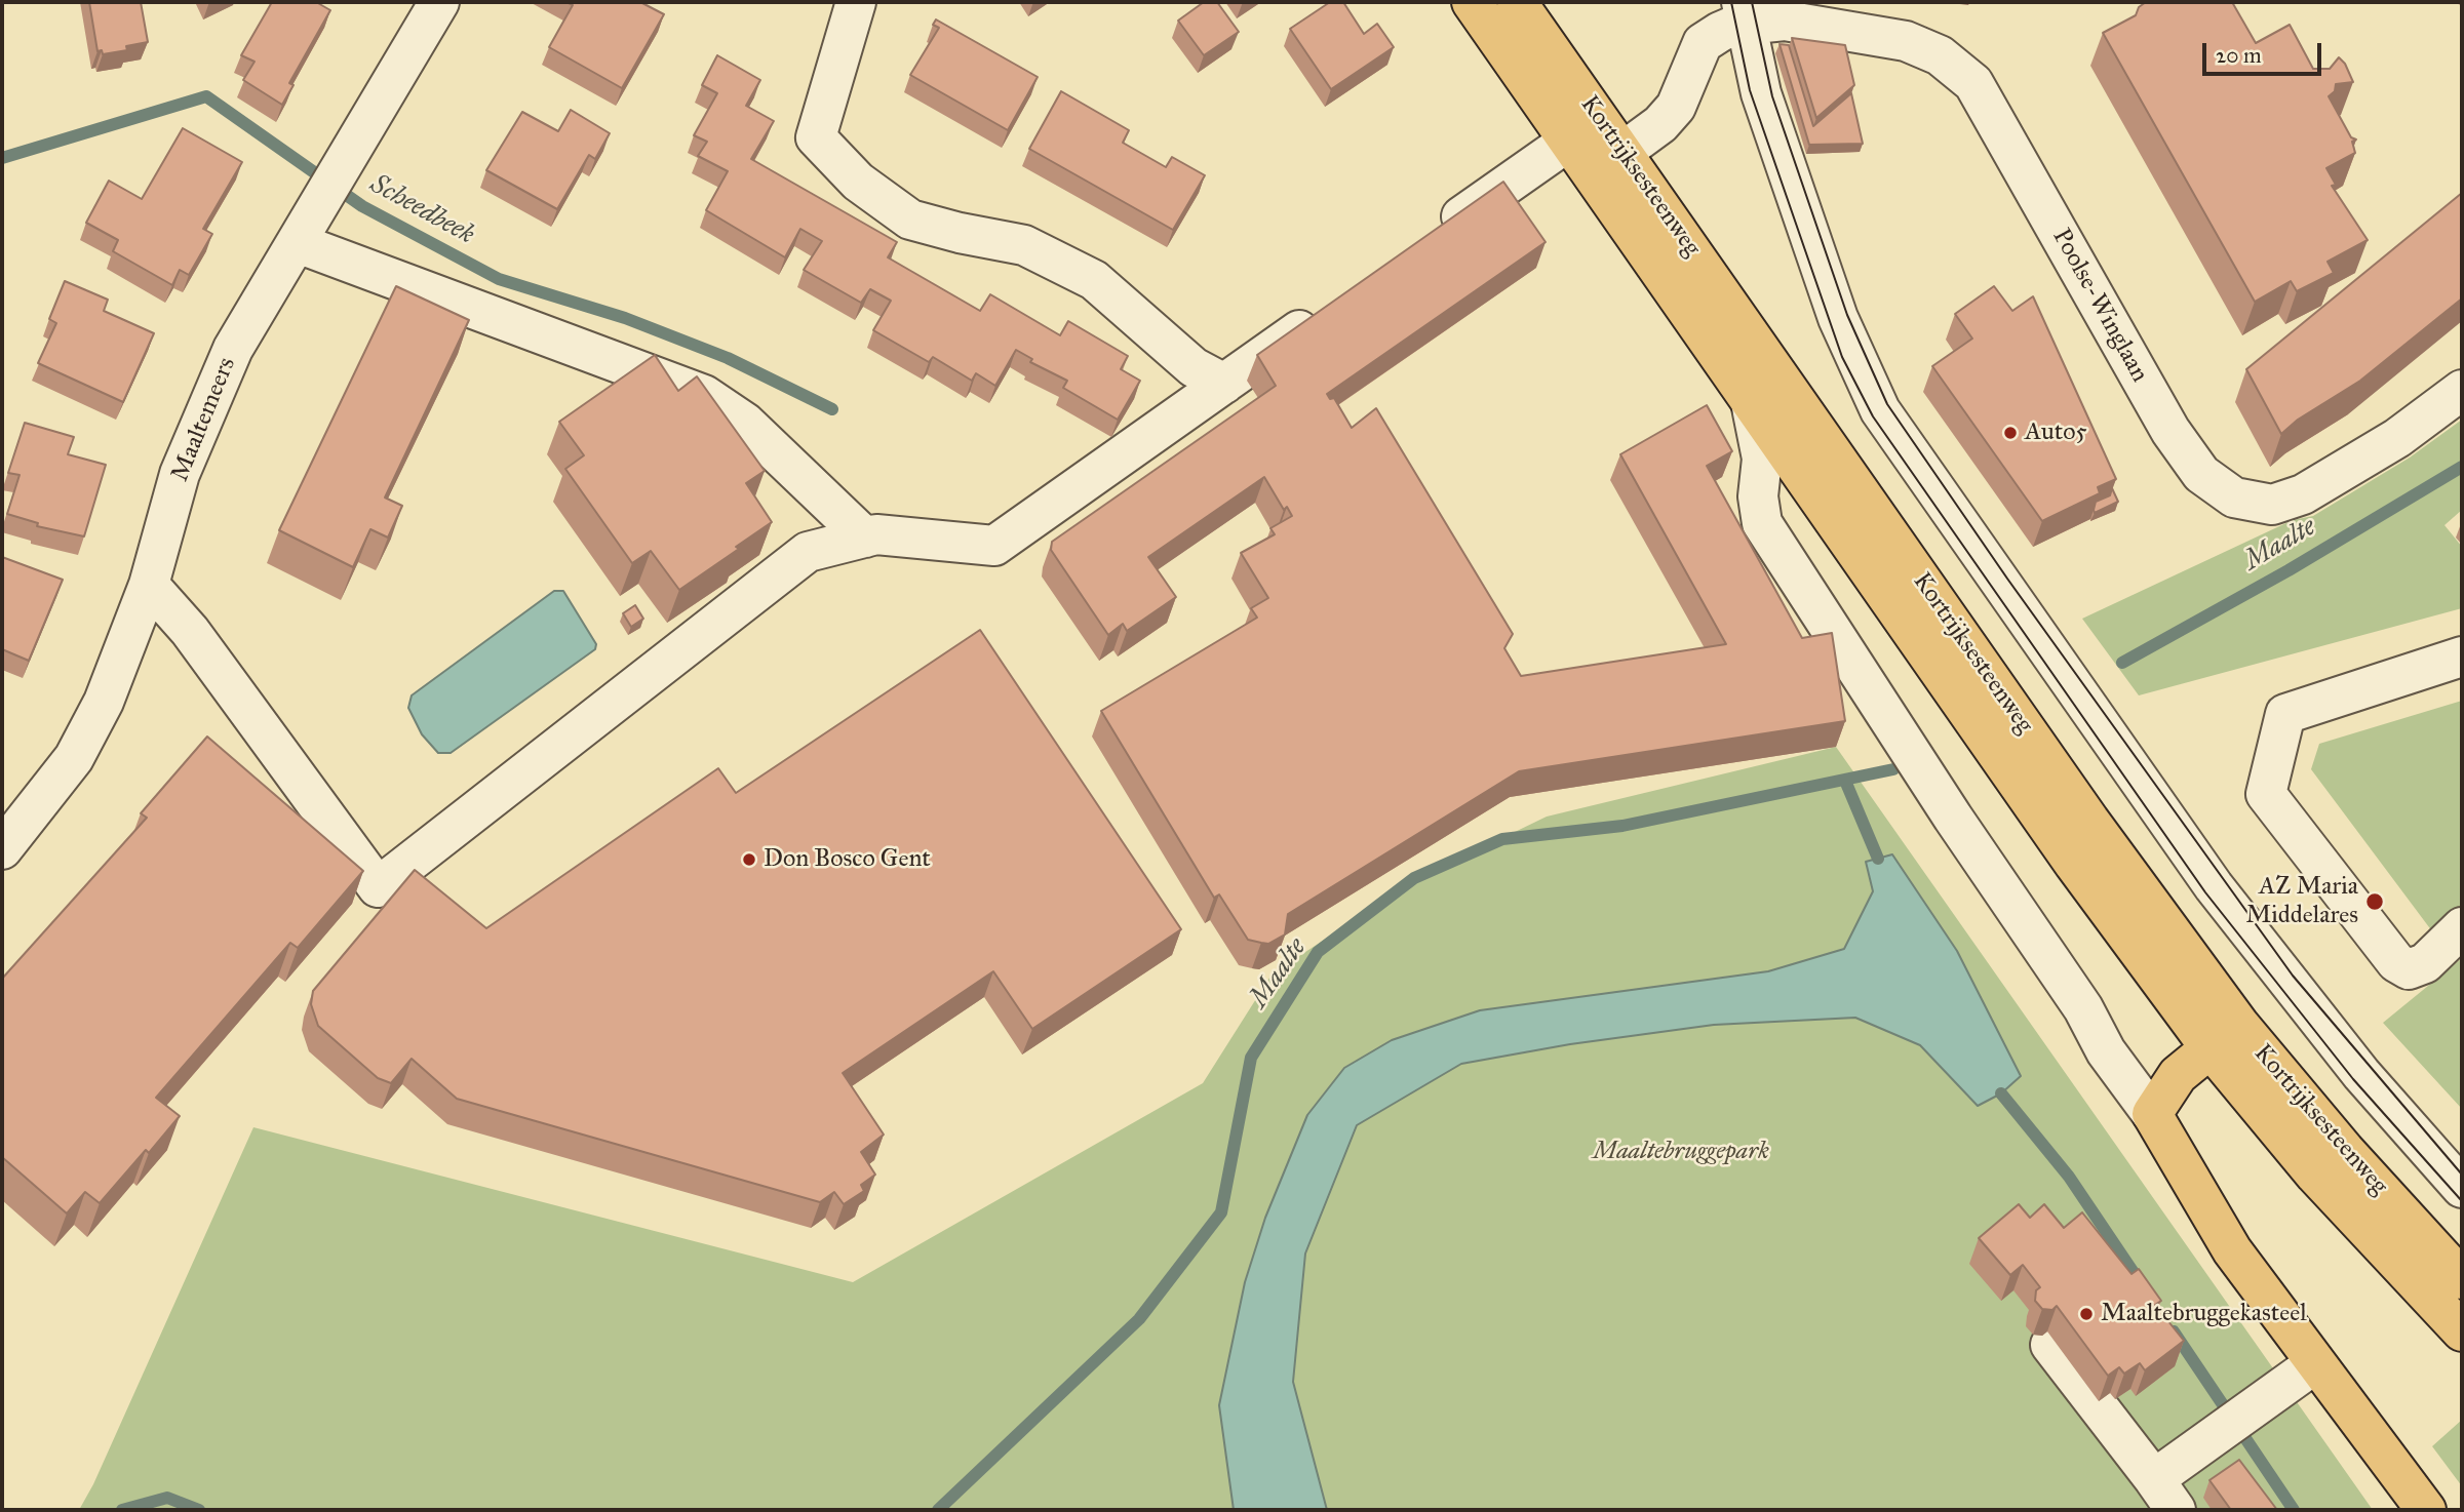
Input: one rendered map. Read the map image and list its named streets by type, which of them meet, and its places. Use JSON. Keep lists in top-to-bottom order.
{
  "streets": {
    "main road": ["Kortrijksesteenweg"],
    "street": ["Poolse-Winglaan", "Maaltemeers"]
  },
  "crossings": [
    ["Kortrijksesteenweg", "Poolse-Winglaan"]
  ],
  "water": ["Scheedbeek", "Maalte"],
  "parks": ["Maaltebruggepark"],
  "places": [
    "Auto5",
    "Don Bosco Gent",
    "AZ Maria Middelares",
    "Maaltebruggekasteel"
  ],
  "scale_bar": "20 m"
}
